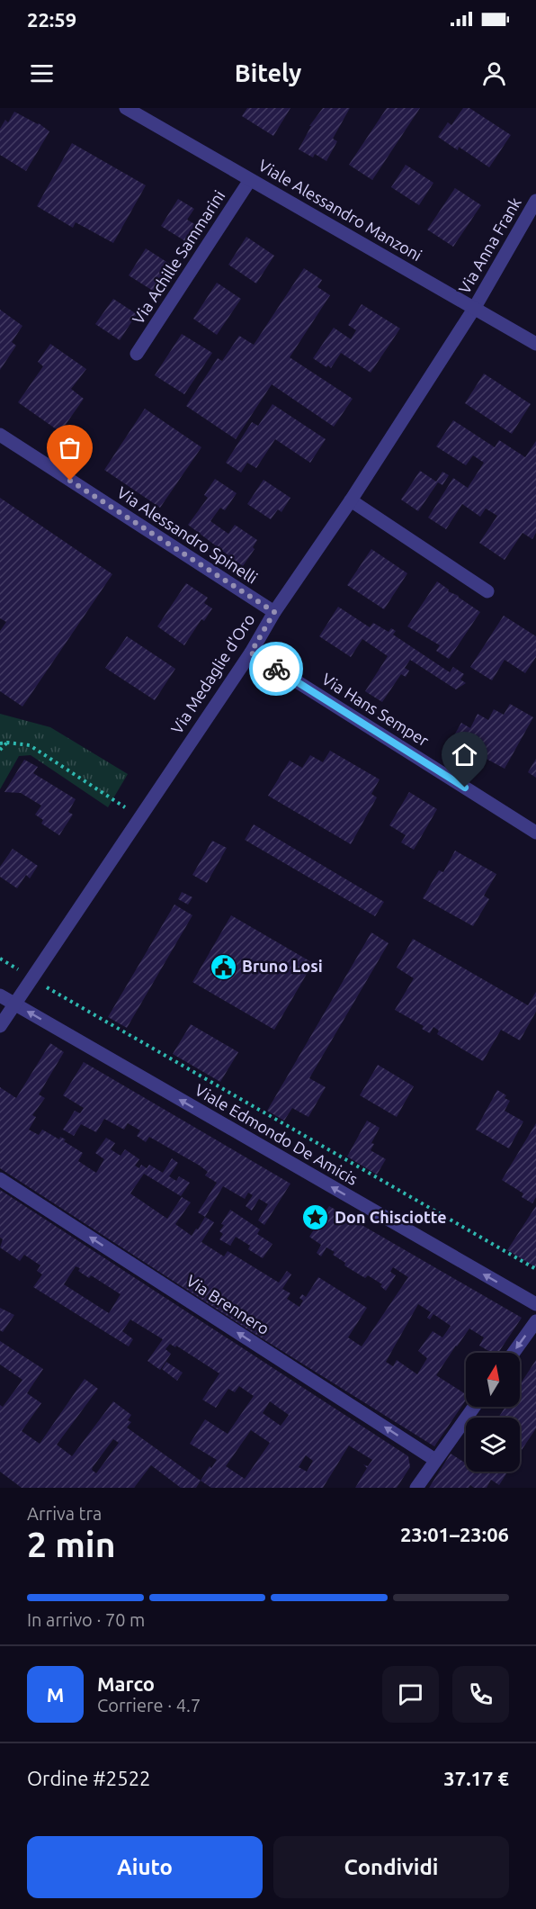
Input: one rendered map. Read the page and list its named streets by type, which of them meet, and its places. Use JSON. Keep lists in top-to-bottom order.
{
  "streets": {
    "street": [
      "Viale Alessandro Manzoni",
      "Via Anna Frank",
      "Via Achille Sammarini",
      "Via Alessandro Spinelli",
      "Via Medaglie d'Oro",
      "Via Hans Semper",
      "Viale Edmondo De Amicis",
      "Via Brennero"
    ]
  },
  "crossings": [
    ["Viale Alessandro Manzoni", "Via Anna Frank"],
    ["Viale Alessandro Manzoni", "Via Achille Sammarini"],
    ["Viale Alessandro Manzoni", "Via Medaglie d'Oro"],
    ["Via Anna Frank", "Via Medaglie d'Oro"],
    ["Via Alessandro Spinelli", "Via Medaglie d'Oro"],
    ["Via Medaglie d'Oro", "Via Hans Semper"],
    ["Via Medaglie d'Oro", "Viale Edmondo De Amicis"]
  ],
  "one_way": ["Viale Edmondo De Amicis", "Via Brennero"],
  "places": {
    "public building": ["Bruno Losi"],
    "place": ["Don Chisciotte"]
  },
  "north": "top",
  "page": {
    "status": "22:59",
    "header": "Bitely",
    "heading": ["2 min", "Arriva tra", "23:01–23:06"],
    "panel": [
      "Marco",
      "Corriere · 4.7",
      "Ordine #2522",
      "37.17 €"
    ],
    "bar": "In arrivo · 70 m",
    "round": "M",
    "buttons": ["Aiuto", "Condividi"]
  }
}
